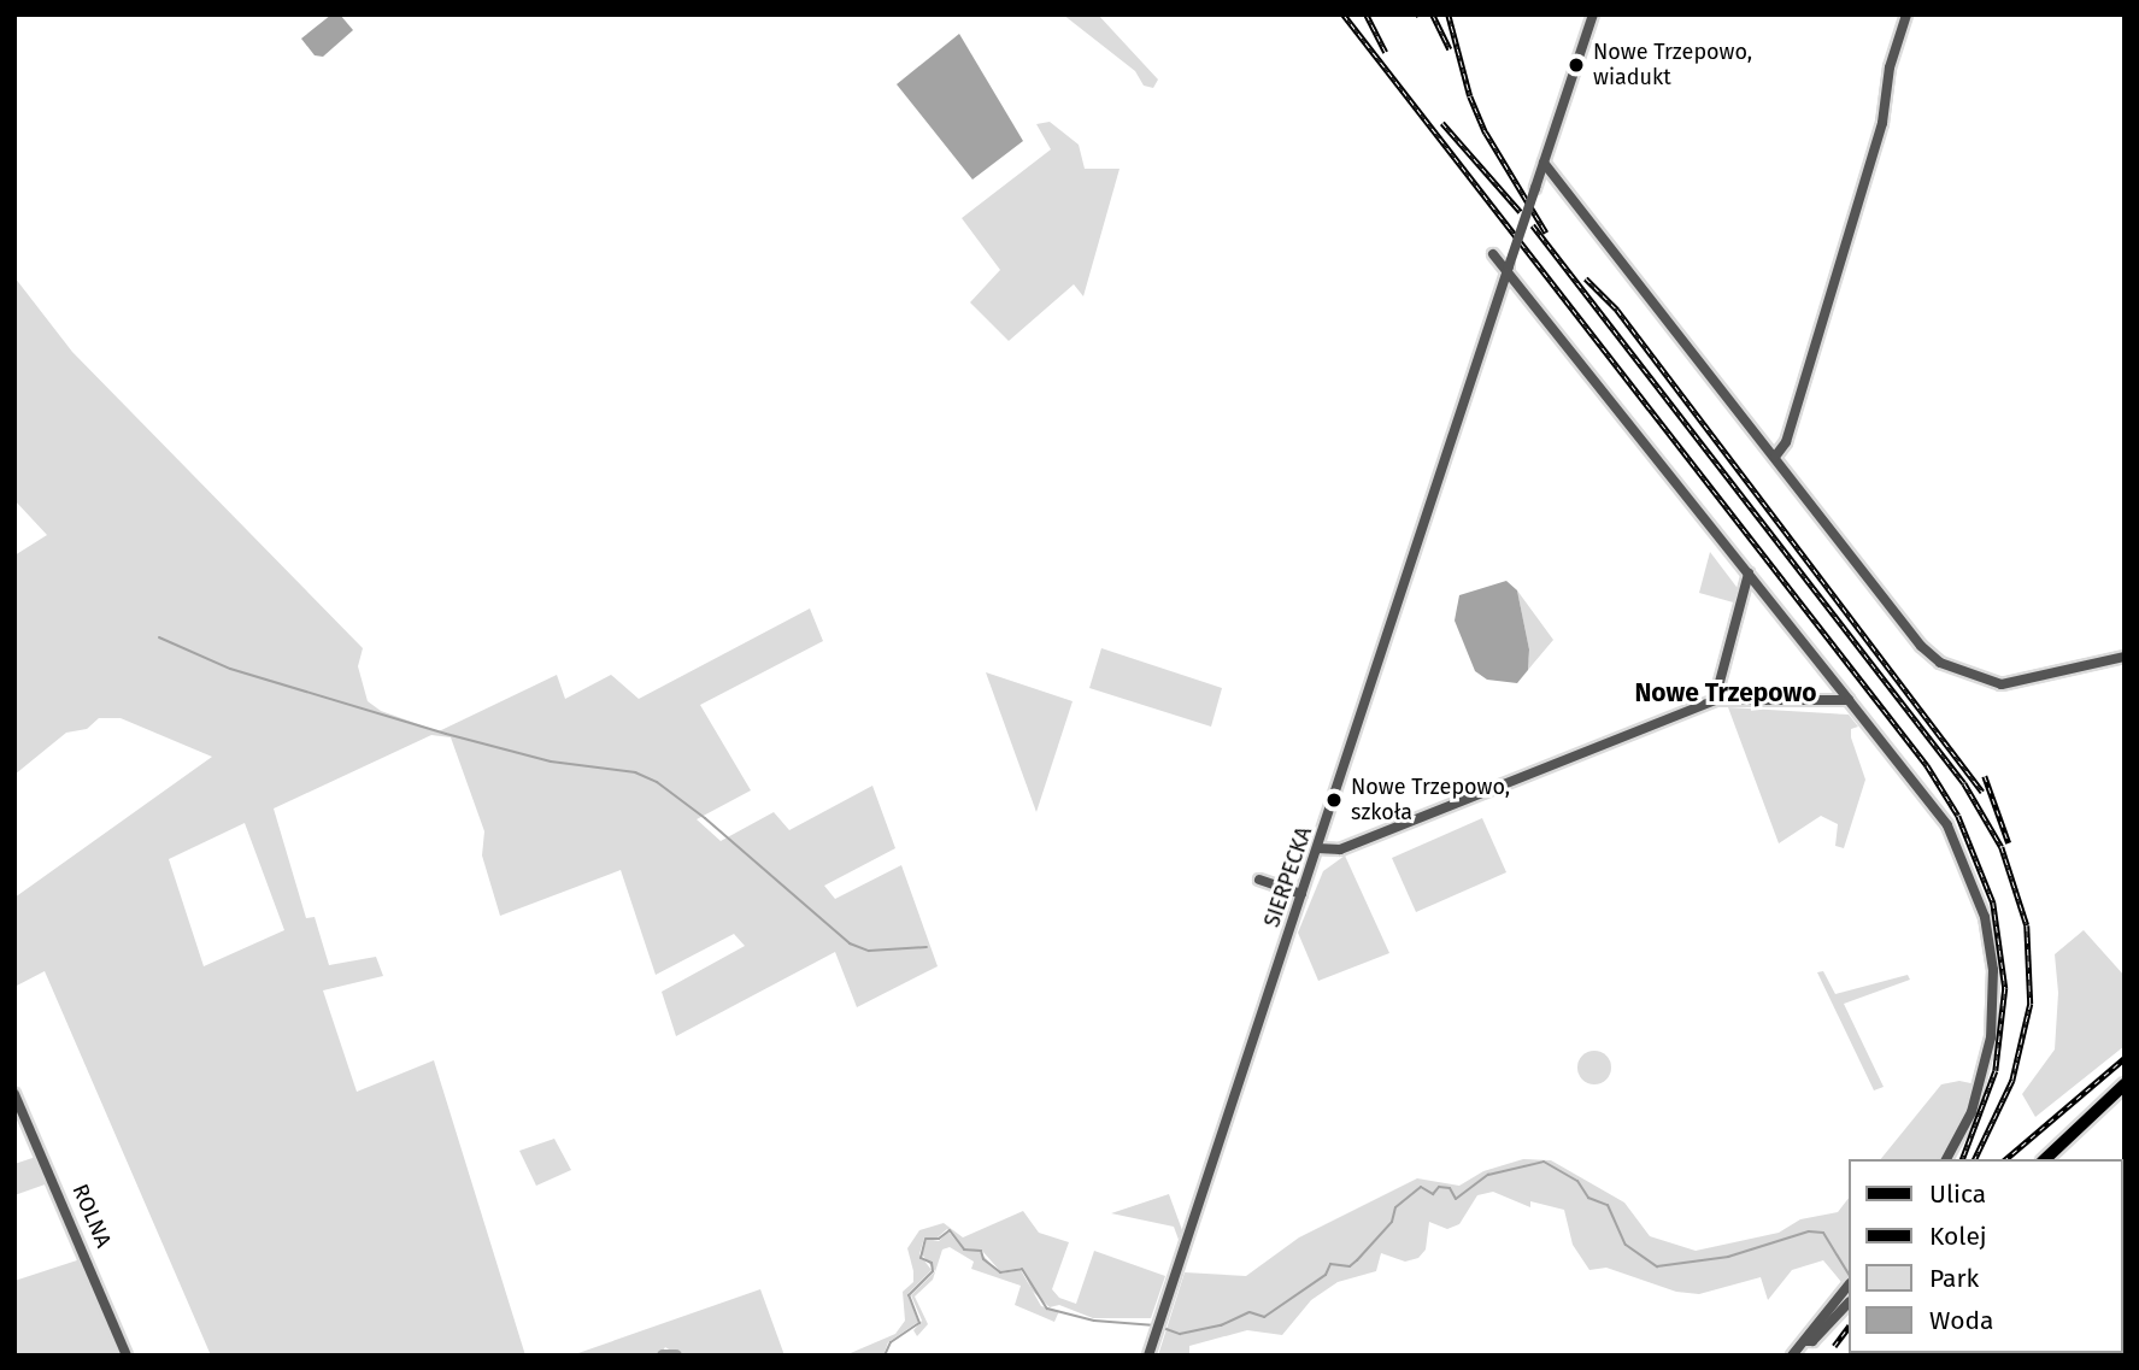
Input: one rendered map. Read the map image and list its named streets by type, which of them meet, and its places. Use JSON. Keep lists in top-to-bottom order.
{
  "streets": {
    "street": ["SIERPECKA", "ROLNA"]
  },
  "districts": ["Nowe Trzepowo"],
  "places": ["Nowe Trzepowo, wiadukt", "Nowe Trzepowo, szkoła"],
  "legend": [
    "Ulica",
    "Kolej",
    "Park",
    "Woda"
  ]
}
